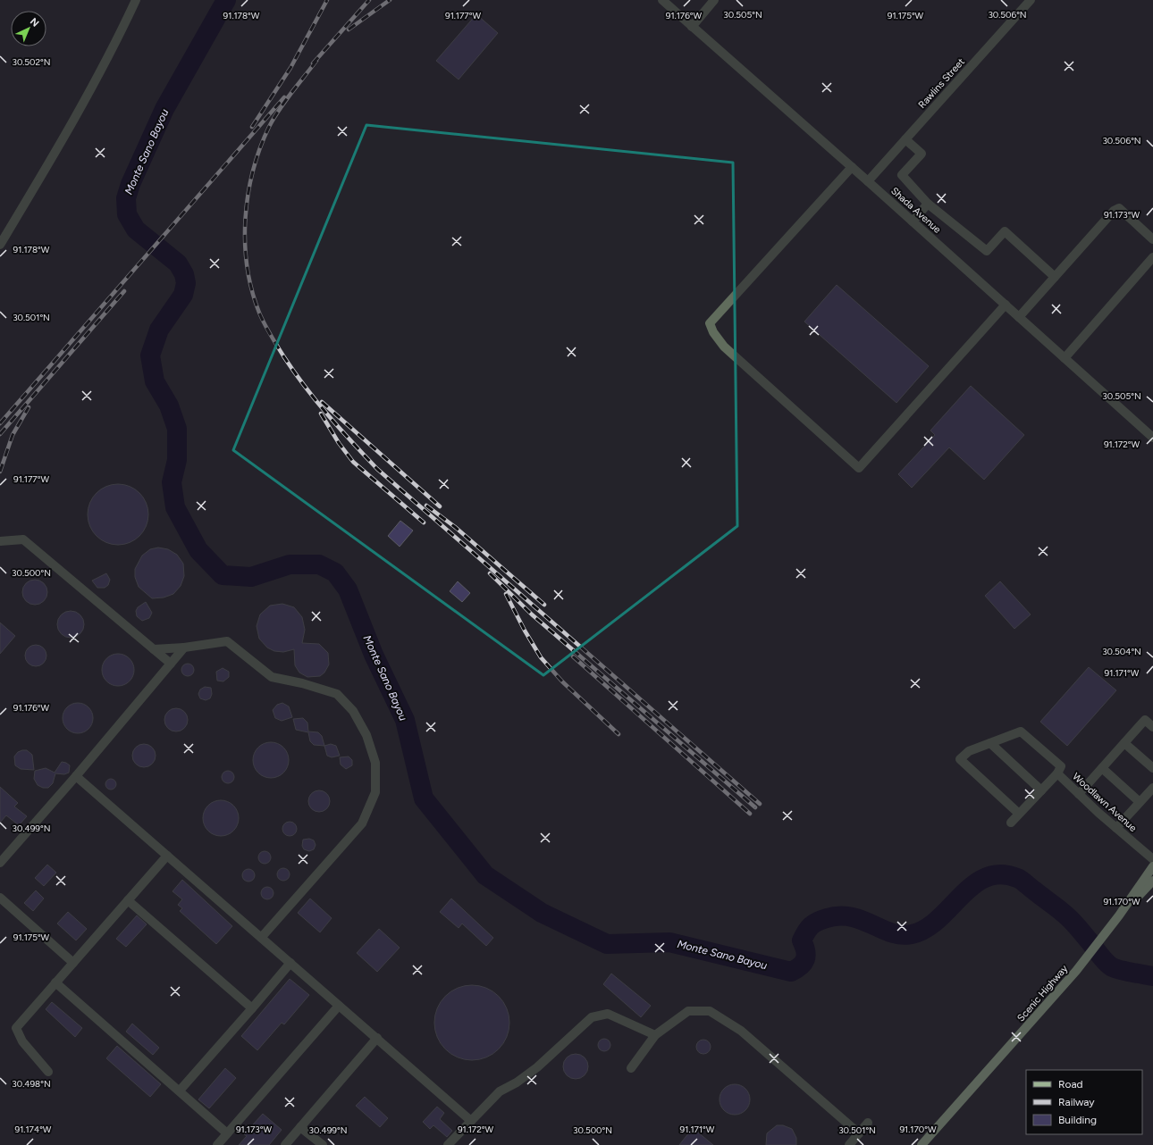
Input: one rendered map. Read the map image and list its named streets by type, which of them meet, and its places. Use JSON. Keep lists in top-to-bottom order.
{
  "streets": {
    "main road": ["Scenic Highway"],
    "street": ["Rawlins Street", "Shada Avenue", "Woodlawn Avenue"]
  },
  "crossings": [
    ["Rawlins Street", "Shada Avenue"]
  ],
  "water": ["Monte Sano Bayou"],
  "legend": ["Road", "Railway", "Building"],
  "north": "top right",
  "coordinates": [
    "30.505°N",
    "30.506°N",
    "91.178°W",
    "91.177°W",
    "91.176°W",
    "91.175°W",
    "30.502°N",
    "91.173°W",
    "30.501°N",
    "91.172°W",
    "30.500°N",
    "30.504°N",
    "91.171°W",
    "30.499°N",
    "91.170°W",
    "30.498°N",
    "91.174°W"
  ]
}
